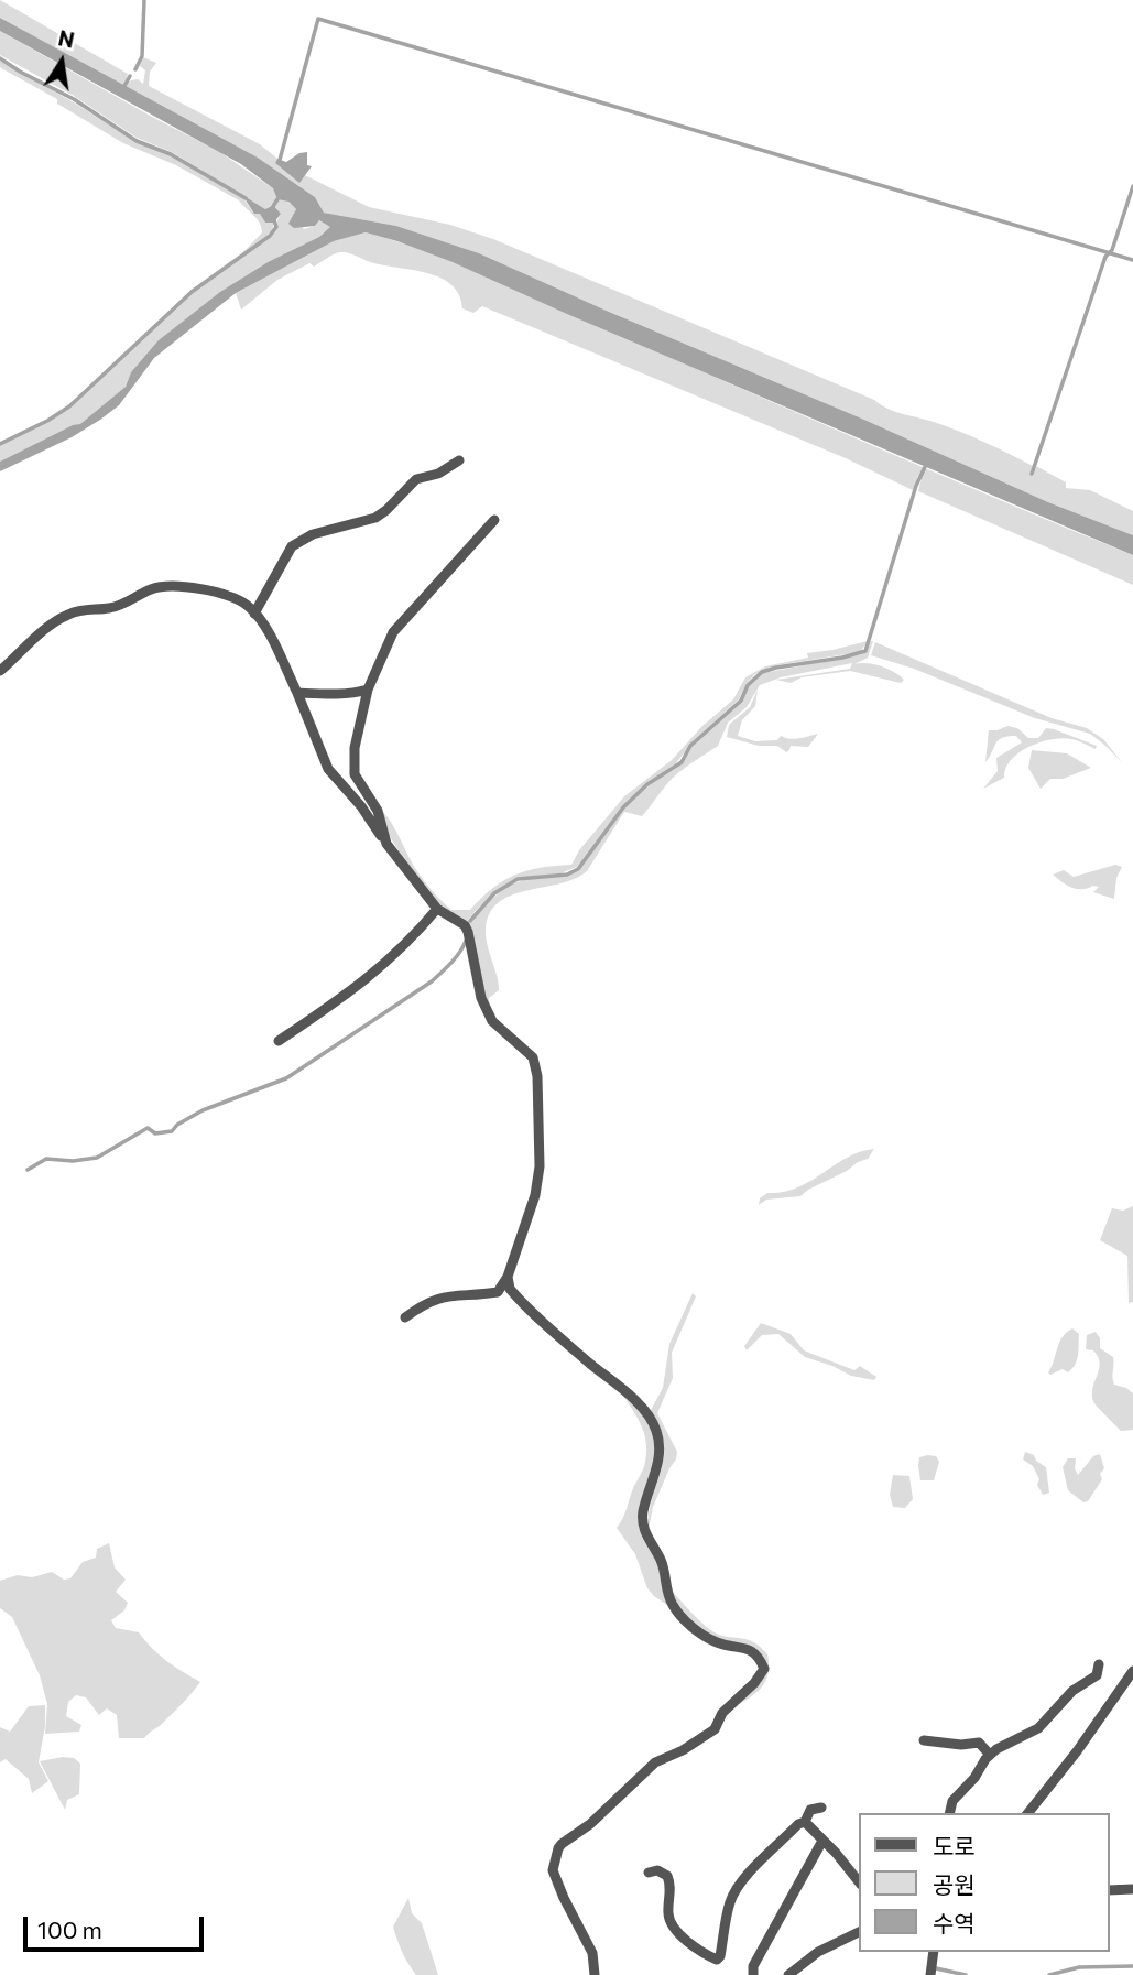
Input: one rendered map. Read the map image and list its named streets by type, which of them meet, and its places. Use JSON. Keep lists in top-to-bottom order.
{
  "legend": ["도로", "공원", "수역"],
  "scale_bar": "100 m",
  "north": "top"
}
